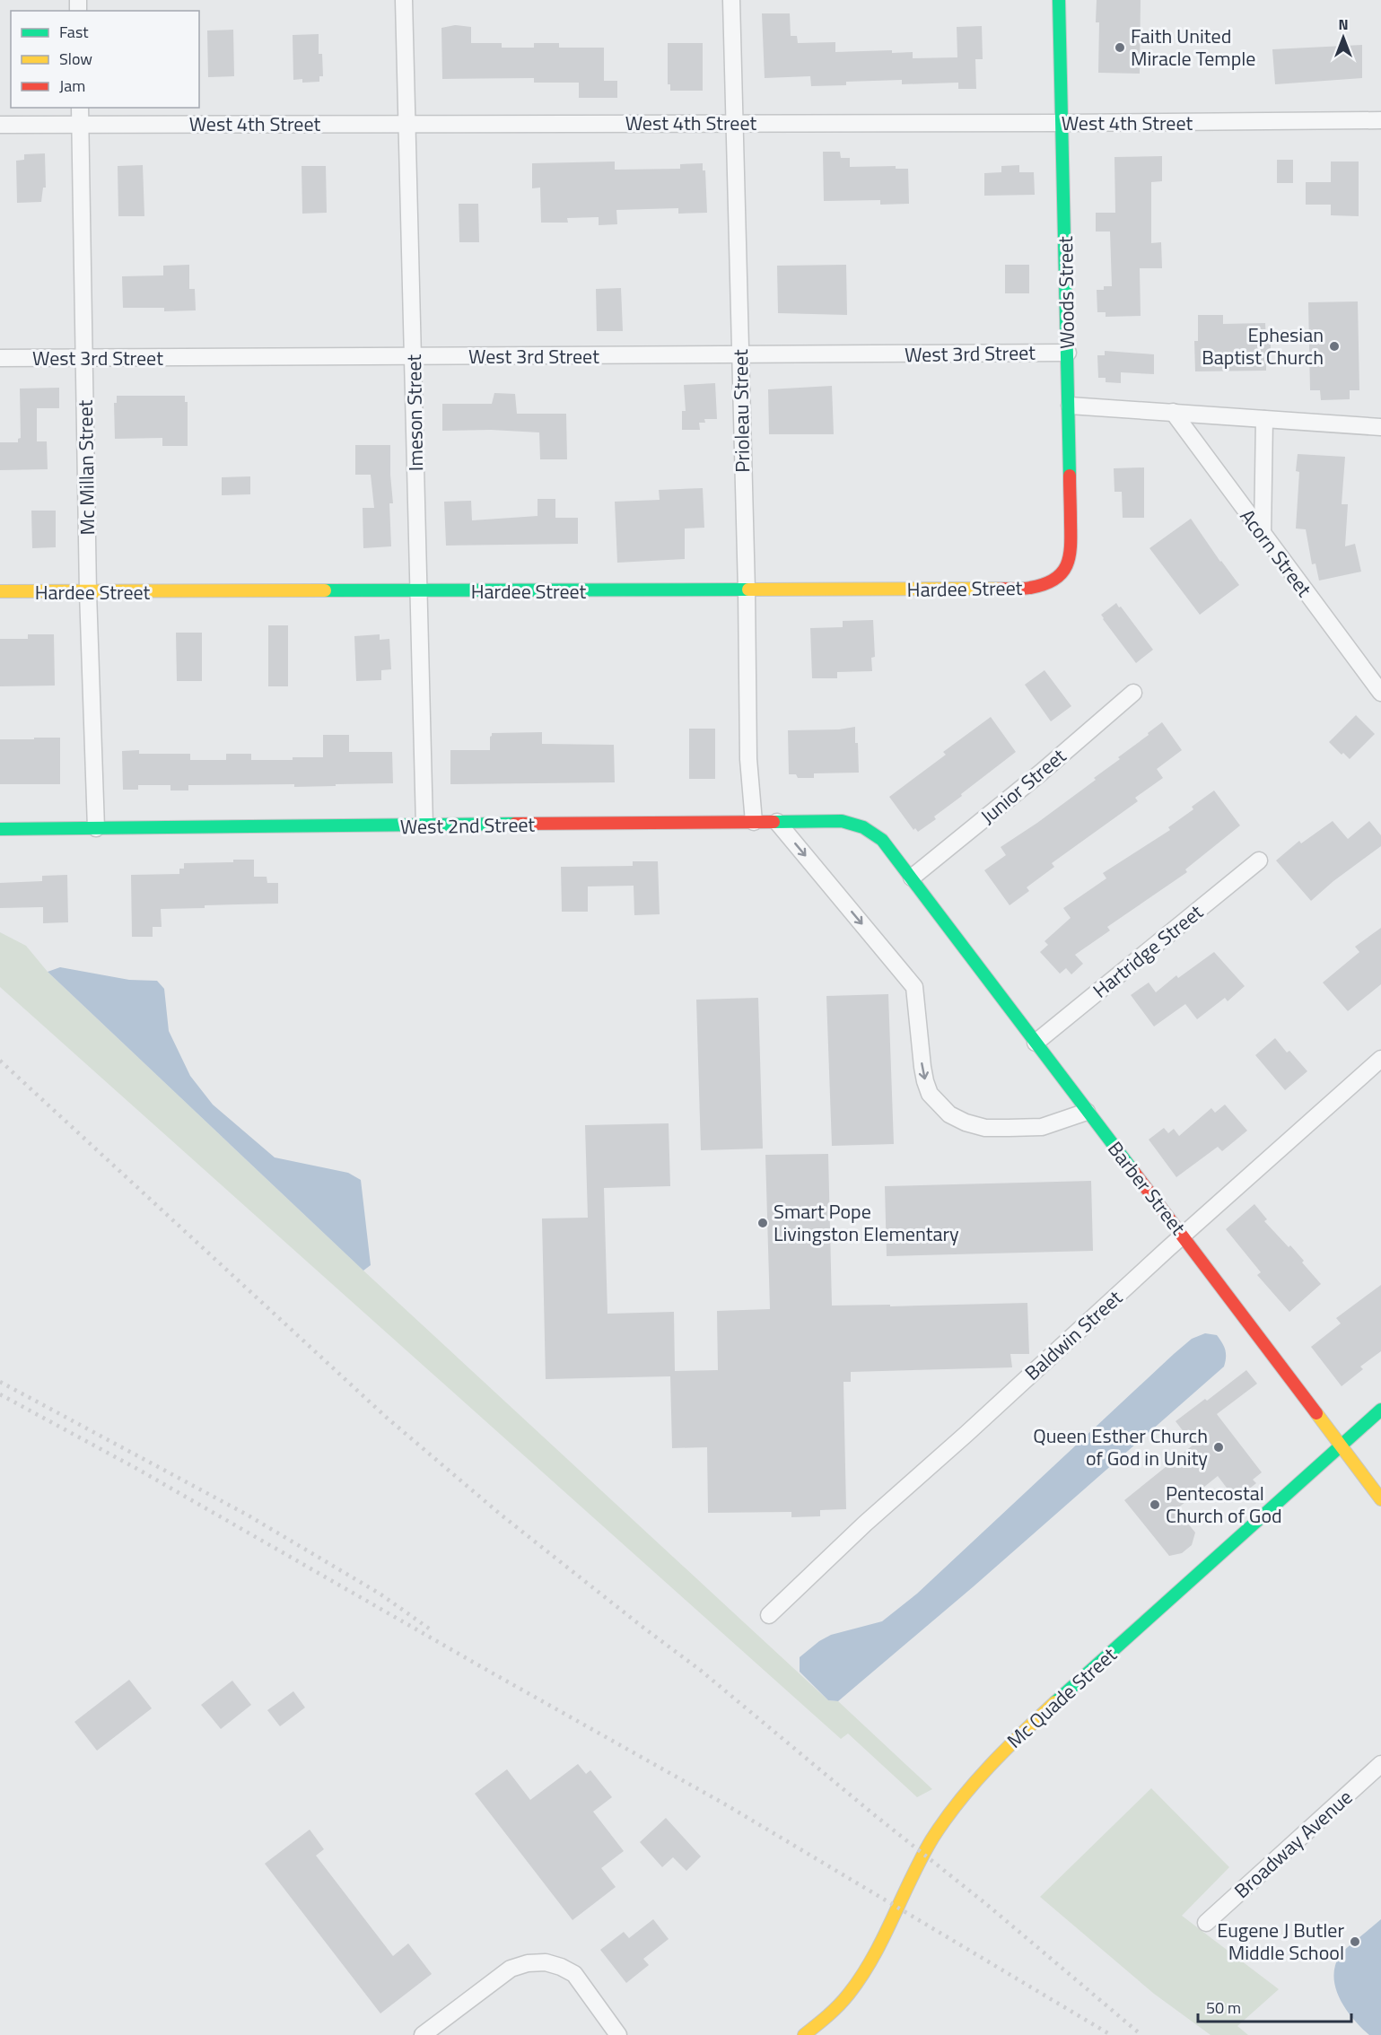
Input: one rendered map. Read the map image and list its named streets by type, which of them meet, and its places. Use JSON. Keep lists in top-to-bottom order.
{
  "streets": {
    "street": [
      "West 4th Street",
      "Woods Street",
      "West 3rd Street",
      "Prioleau Street",
      "Imeson Street",
      "Mc Millan Street",
      "Acorn Street",
      "Hardee Street",
      "Junior Street",
      "West 2nd Street",
      "Hartridge Street",
      "Barber Street",
      "Baldwin Street",
      "Mc Quade Street",
      "Broadway Avenue"
    ]
  },
  "crossings": [
    ["West 4th Street", "Woods Street"],
    ["West 4th Street", "Prioleau Street"],
    ["West 4th Street", "Imeson Street"],
    ["West 4th Street", "Mc Millan Street"],
    ["Woods Street", "West 3rd Street"],
    ["Woods Street", "Hardee Street"],
    ["West 3rd Street", "Prioleau Street"],
    ["West 3rd Street", "Imeson Street"],
    ["West 3rd Street", "Mc Millan Street"],
    ["Prioleau Street", "Hardee Street"],
    ["Prioleau Street", "West 2nd Street"],
    ["Imeson Street", "Hardee Street"],
    ["Imeson Street", "West 2nd Street"],
    ["Mc Millan Street", "Hardee Street"],
    ["Mc Millan Street", "West 2nd Street"],
    ["Junior Street", "West 2nd Street"],
    ["Junior Street", "Barber Street"],
    ["West 2nd Street", "Barber Street"],
    ["Hartridge Street", "Barber Street"],
    ["Barber Street", "Baldwin Street"],
    ["Barber Street", "Mc Quade Street"]
  ],
  "places": [
    "Faith United Miracle Temple",
    "Ephesian Baptist Church",
    "Smart Pope Livingston Elementary",
    "Queen Esther Church of God in Unity",
    "Pentecostal Church of God",
    "Eugene J Butler Middle School"
  ],
  "legend": ["Fast", "Slow", "Jam"],
  "scale_bar": "50 m",
  "north": "top"
}
